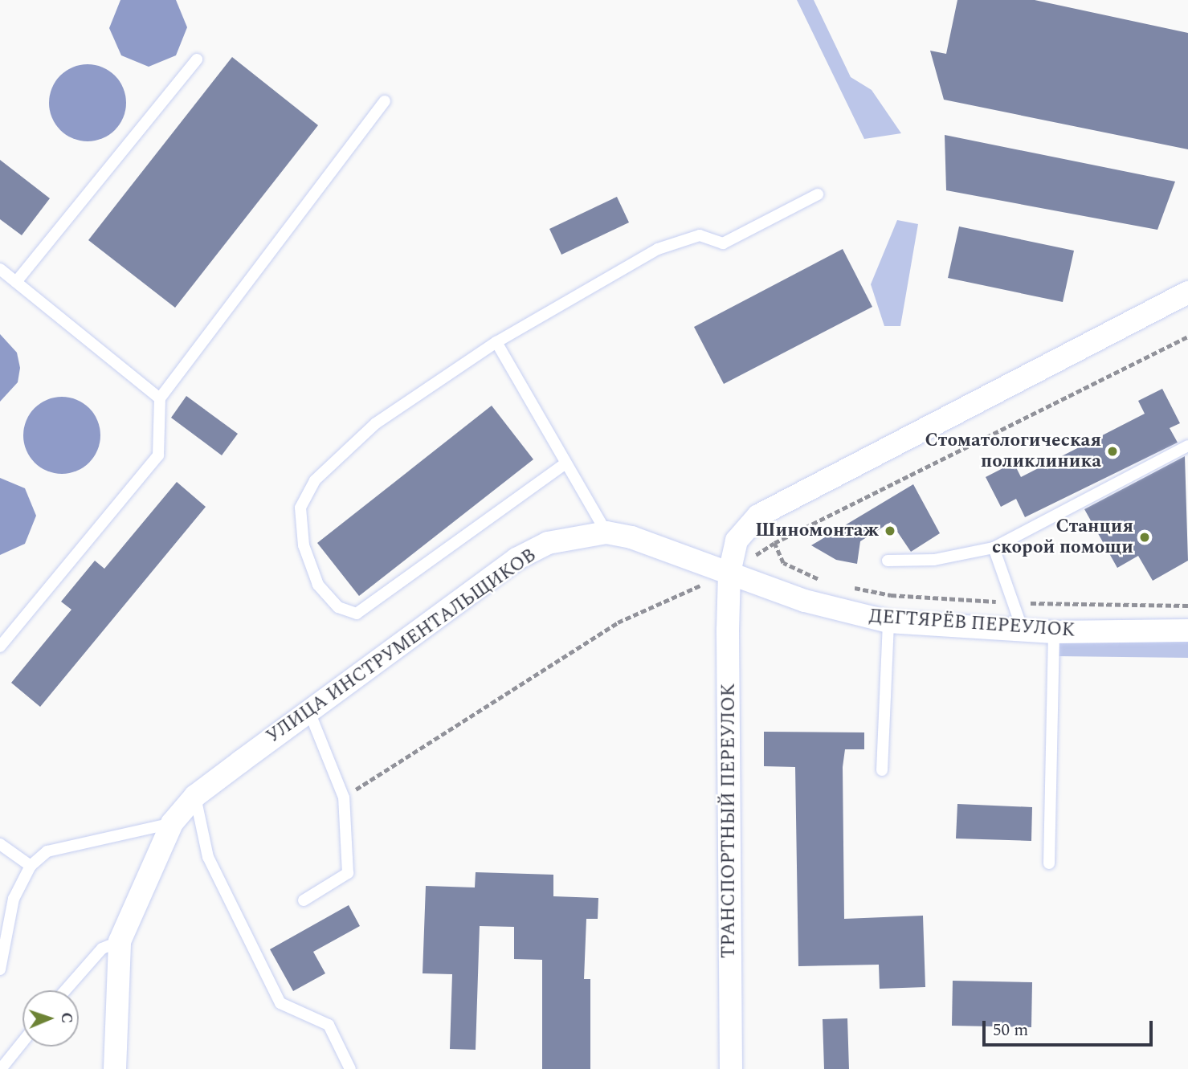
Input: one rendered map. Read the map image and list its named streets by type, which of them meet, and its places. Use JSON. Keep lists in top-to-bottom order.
{
  "streets": {
    "street": ["ДЕГТЯРЁВ ПЕРЕУЛОК", "УЛИЦА ИНСТРУМЕНТАЛЬЩИКОВ", "ТРАНСПОРТНЫЙ ПЕРЕУЛОК"]
  },
  "crossings": [
    ["ДЕГТЯРЁВ ПЕРЕУЛОК", "УЛИЦА ИНСТРУМЕНТАЛЬЩИКОВ"],
    ["ДЕГТЯРЁВ ПЕРЕУЛОК", "ТРАНСПОРТНЫЙ ПЕРЕУЛОК"],
    ["УЛИЦА ИНСТРУМЕНТАЛЬЩИКОВ", "ТРАНСПОРТНЫЙ ПЕРЕУЛОК"]
  ],
  "places": ["Стоматологическая поликлиника", "Шиномонтаж", "Станция скорой помощи"],
  "scale_bar": "50 m",
  "north": "right"
}
